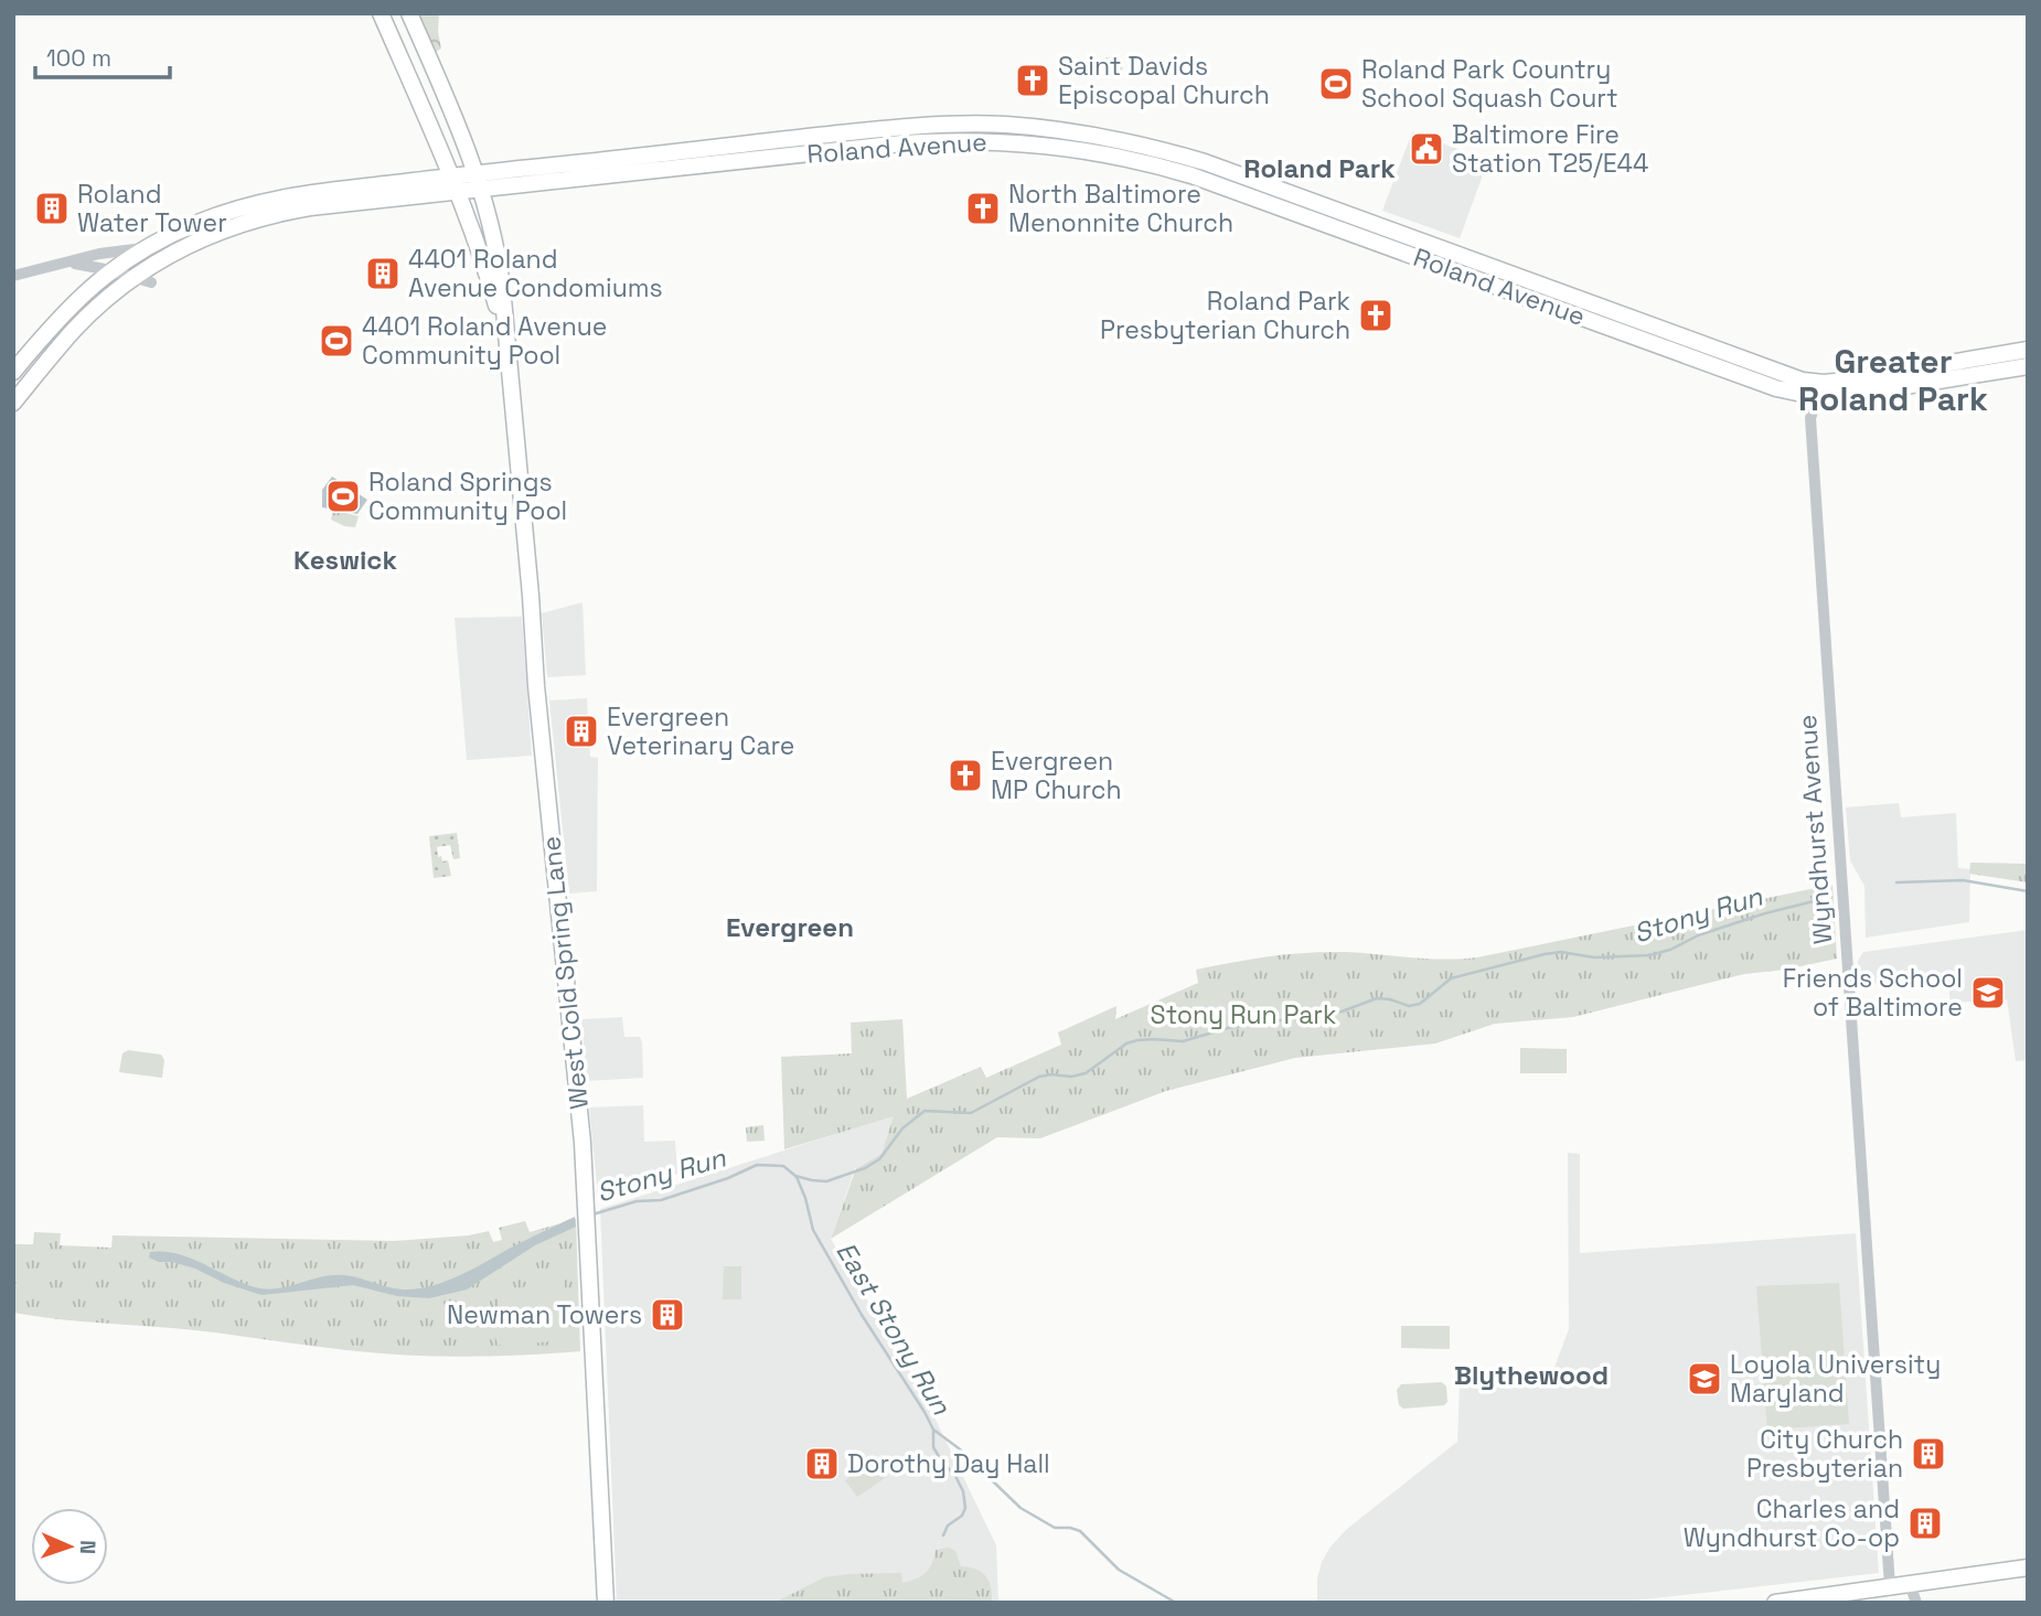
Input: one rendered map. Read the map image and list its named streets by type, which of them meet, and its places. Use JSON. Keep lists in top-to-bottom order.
{
  "streets": {
    "main road": ["Roland Avenue", "West Cold Spring Lane"],
    "street": ["Wyndhurst Avenue"]
  },
  "crossings": [
    ["Roland Avenue", "Wyndhurst Avenue"],
    ["Roland Avenue", "West Cold Spring Lane"]
  ],
  "districts": [
    "Roland Park",
    "Greater Roland Park",
    "Keswick",
    "Evergreen",
    "Blythewood"
  ],
  "water": ["Stony Run", "East Stony Run"],
  "parks": ["Stony Run Park"],
  "places": {
    "church": [
      "Saint Davids Episcopal Church",
      "North Baltimore Menonnite Church",
      "Roland Park Presbyterian Church",
      "Evergreen MP Church"
    ],
    "sports": ["Roland Park Country School Squash Court", "4401 Roland Avenue Community Pool", "Roland Springs Community Pool"],
    "public building": ["Baltimore Fire Station T25/E44"],
    "building": [
      "Roland Water Tower",
      "4401 Roland Avenue Condomiums",
      "Evergreen Veterinary Care",
      "Newman Towers",
      "City Church Presbyterian",
      "Dorothy Day Hall",
      "Charles and Wyndhurst Co-op"
    ],
    "school or university": ["Friends School of Baltimore", "Loyola University Maryland"]
  },
  "scale_bar": "100 m",
  "north": "right"
}
